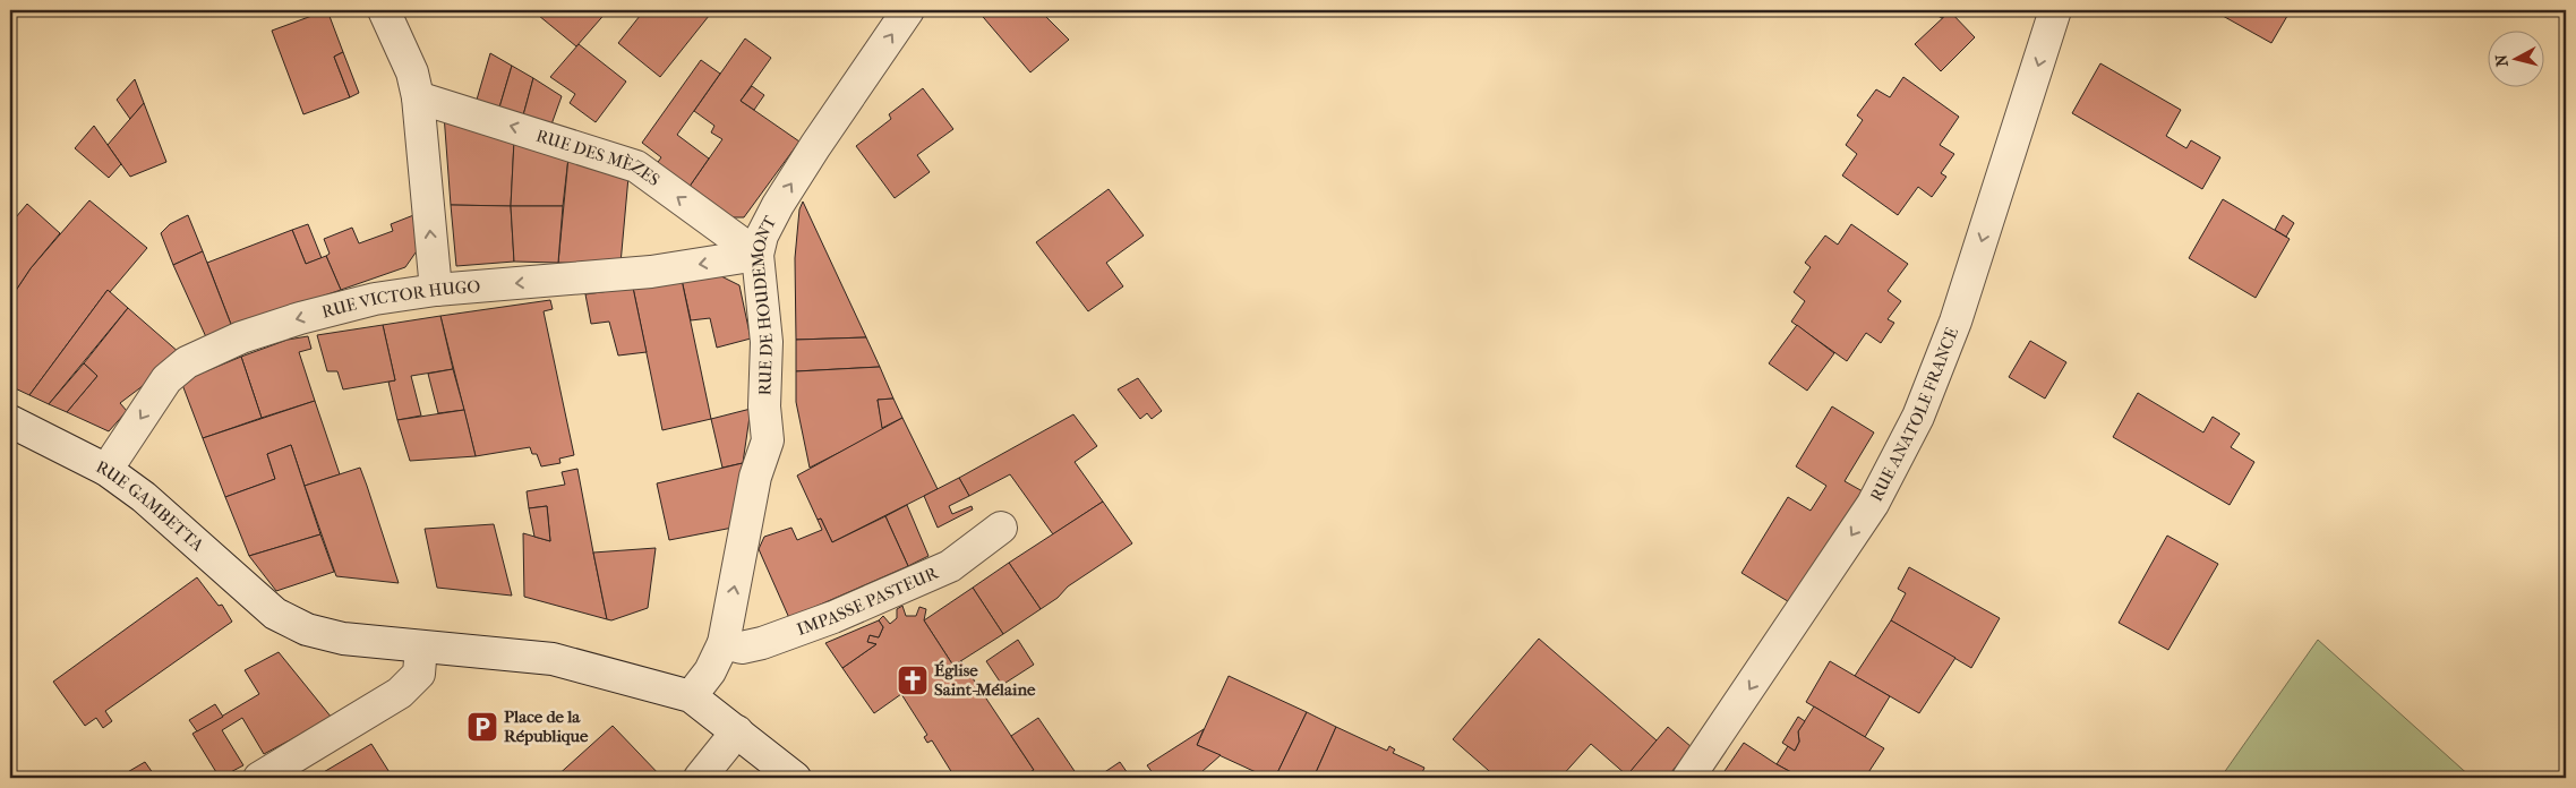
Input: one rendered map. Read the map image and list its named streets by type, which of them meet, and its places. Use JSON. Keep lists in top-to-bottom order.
{
  "streets": {
    "street": [
      "RUE DES MÈZES",
      "RUE VICTOR HUGO",
      "RUE DE HOUDEMONT",
      "RUE ANATOLE FRANCE",
      "RUE GAMBETTA",
      "IMPASSE PASTEUR"
    ]
  },
  "crossings": [
    ["RUE DES MÈZES", "RUE VICTOR HUGO"],
    ["RUE DES MÈZES", "RUE DE HOUDEMONT"],
    ["RUE VICTOR HUGO", "RUE DE HOUDEMONT"],
    ["RUE VICTOR HUGO", "RUE GAMBETTA"],
    ["RUE DE HOUDEMONT", "IMPASSE PASTEUR"]
  ],
  "one_way": [
    "RUE DES MÈZES",
    "RUE VICTOR HUGO",
    "RUE DE HOUDEMONT",
    "RUE ANATOLE FRANCE"
  ],
  "places": {
    "church": ["Église Saint-Mélaine"],
    "parking": ["Place de la République"]
  },
  "north": "left"
}
